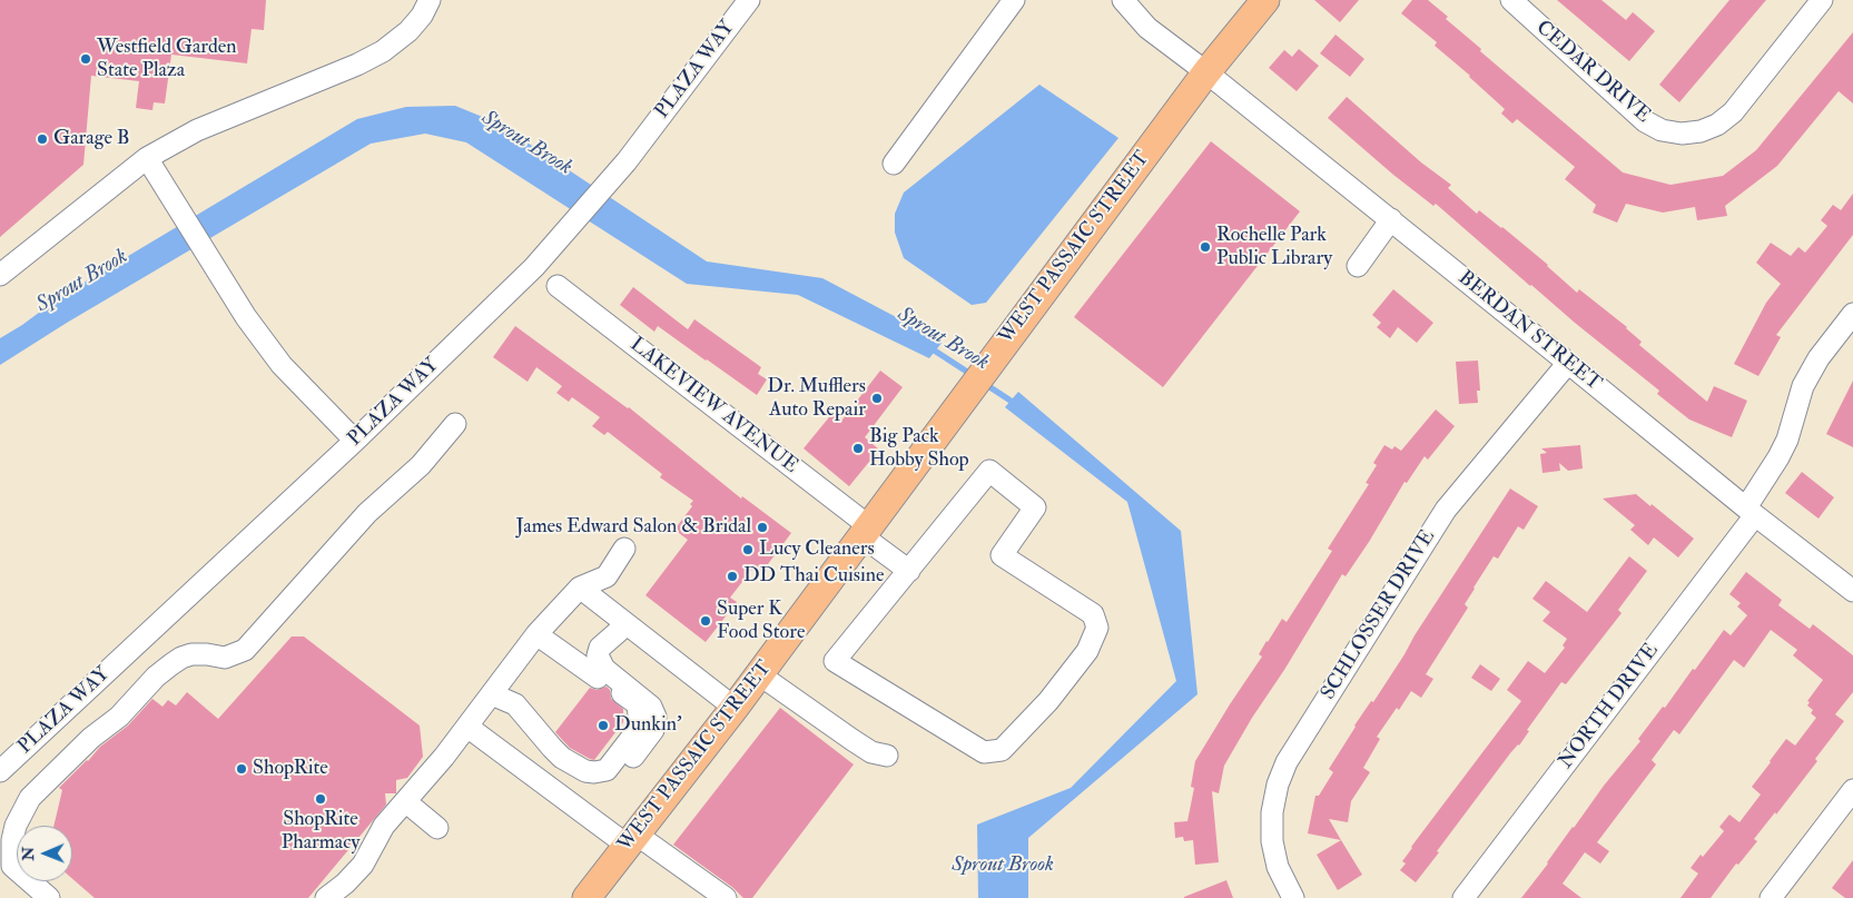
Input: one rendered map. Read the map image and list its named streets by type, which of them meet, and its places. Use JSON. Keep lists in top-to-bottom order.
{
  "streets": {
    "main road": ["WEST PASSAIC STREET"],
    "street": [
      "PLAZA WAY",
      "CEDAR DRIVE",
      "BERDAN STREET",
      "LAKEVIEW AVENUE",
      "SCHLOSSER DRIVE",
      "NORTH DRIVE"
    ]
  },
  "crossings": [
    ["WEST PASSAIC STREET", "BERDAN STREET"],
    ["WEST PASSAIC STREET", "LAKEVIEW AVENUE"],
    ["BERDAN STREET", "SCHLOSSER DRIVE"],
    ["BERDAN STREET", "NORTH DRIVE"]
  ],
  "water": ["Sprout Brook"],
  "places": [
    "Westfield Garden State Plaza",
    "Garage B",
    "Rochelle Park Public Library",
    "Dr. Mufflers Auto Repair",
    "Big Pack Hobby Shop",
    "James Edward Salon & Bridal",
    "Lucy Cleaners",
    "DD Thai Cuisine",
    "Super K Food Store",
    "Dunkin'",
    "ShopRite",
    "ShopRite Pharmacy"
  ],
  "north": "left"
}
